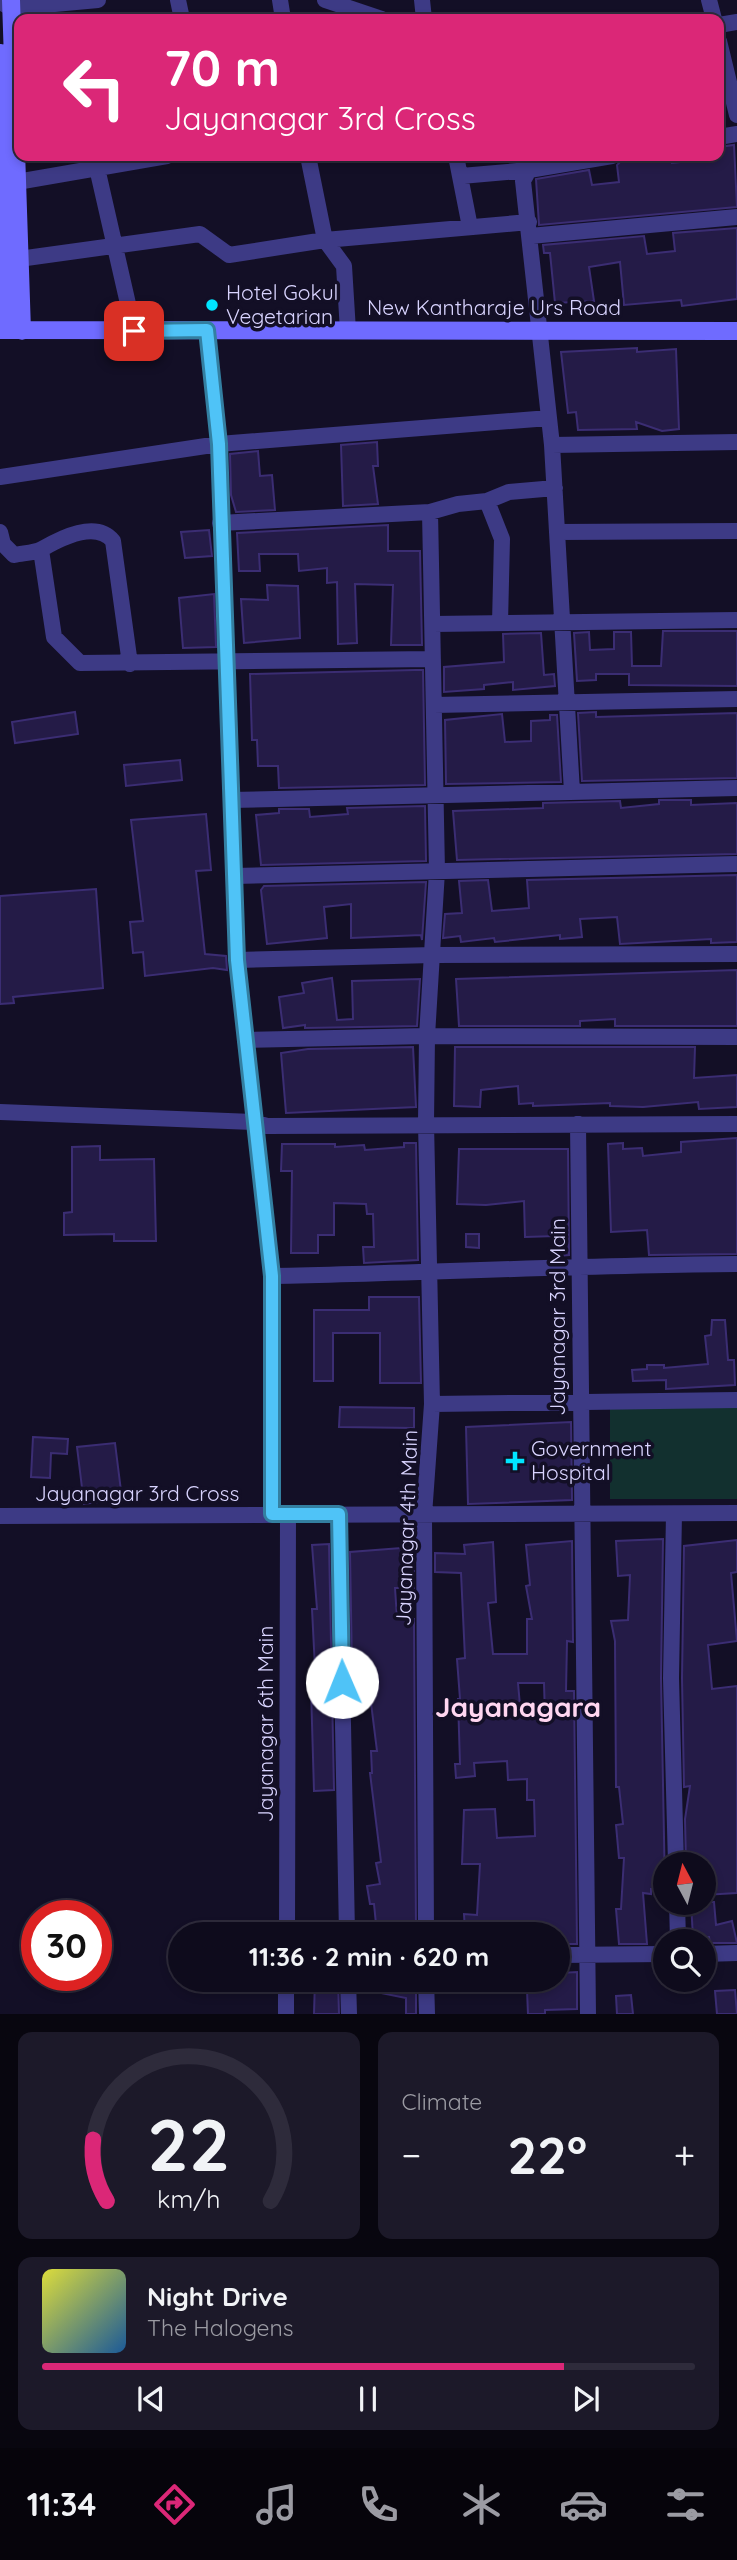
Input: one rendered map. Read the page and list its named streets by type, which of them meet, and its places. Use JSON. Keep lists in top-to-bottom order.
{
  "streets": {
    "main road": ["New Kantharaje Urs Road"],
    "street": [
      "Jayanagar 3rd Main",
      "Jayanagar 3rd Cross",
      "Jayanagar 4th Main",
      "Jayanagar 6th Main"
    ]
  },
  "crossings": [
    ["New Kantharaje Urs Road", "Jayanagar 6th Main"],
    ["Jayanagar 3rd Main", "Jayanagar 3rd Cross"],
    ["Jayanagar 3rd Cross", "Jayanagar 4th Main"],
    ["Jayanagar 3rd Cross", "Jayanagar 6th Main"]
  ],
  "districts": ["Jayanagara"],
  "places": {
    "other": ["Hotel Gokul Vegetarian"],
    "health": ["Government Hospital"]
  },
  "north": "top",
  "page": {
    "turn": ["70 m", "Jayanagar 3rd Cross"],
    "limit": "30",
    "trip": "11:36 · 2 min · 620 m",
    "tile": "Climate",
    "heat": ["−", "22°", "+"],
    "song": ["Night Drive", "The Halogens"],
    "tabs": "11:34",
    "gauge": ["22", "km/h"]
  }
}
